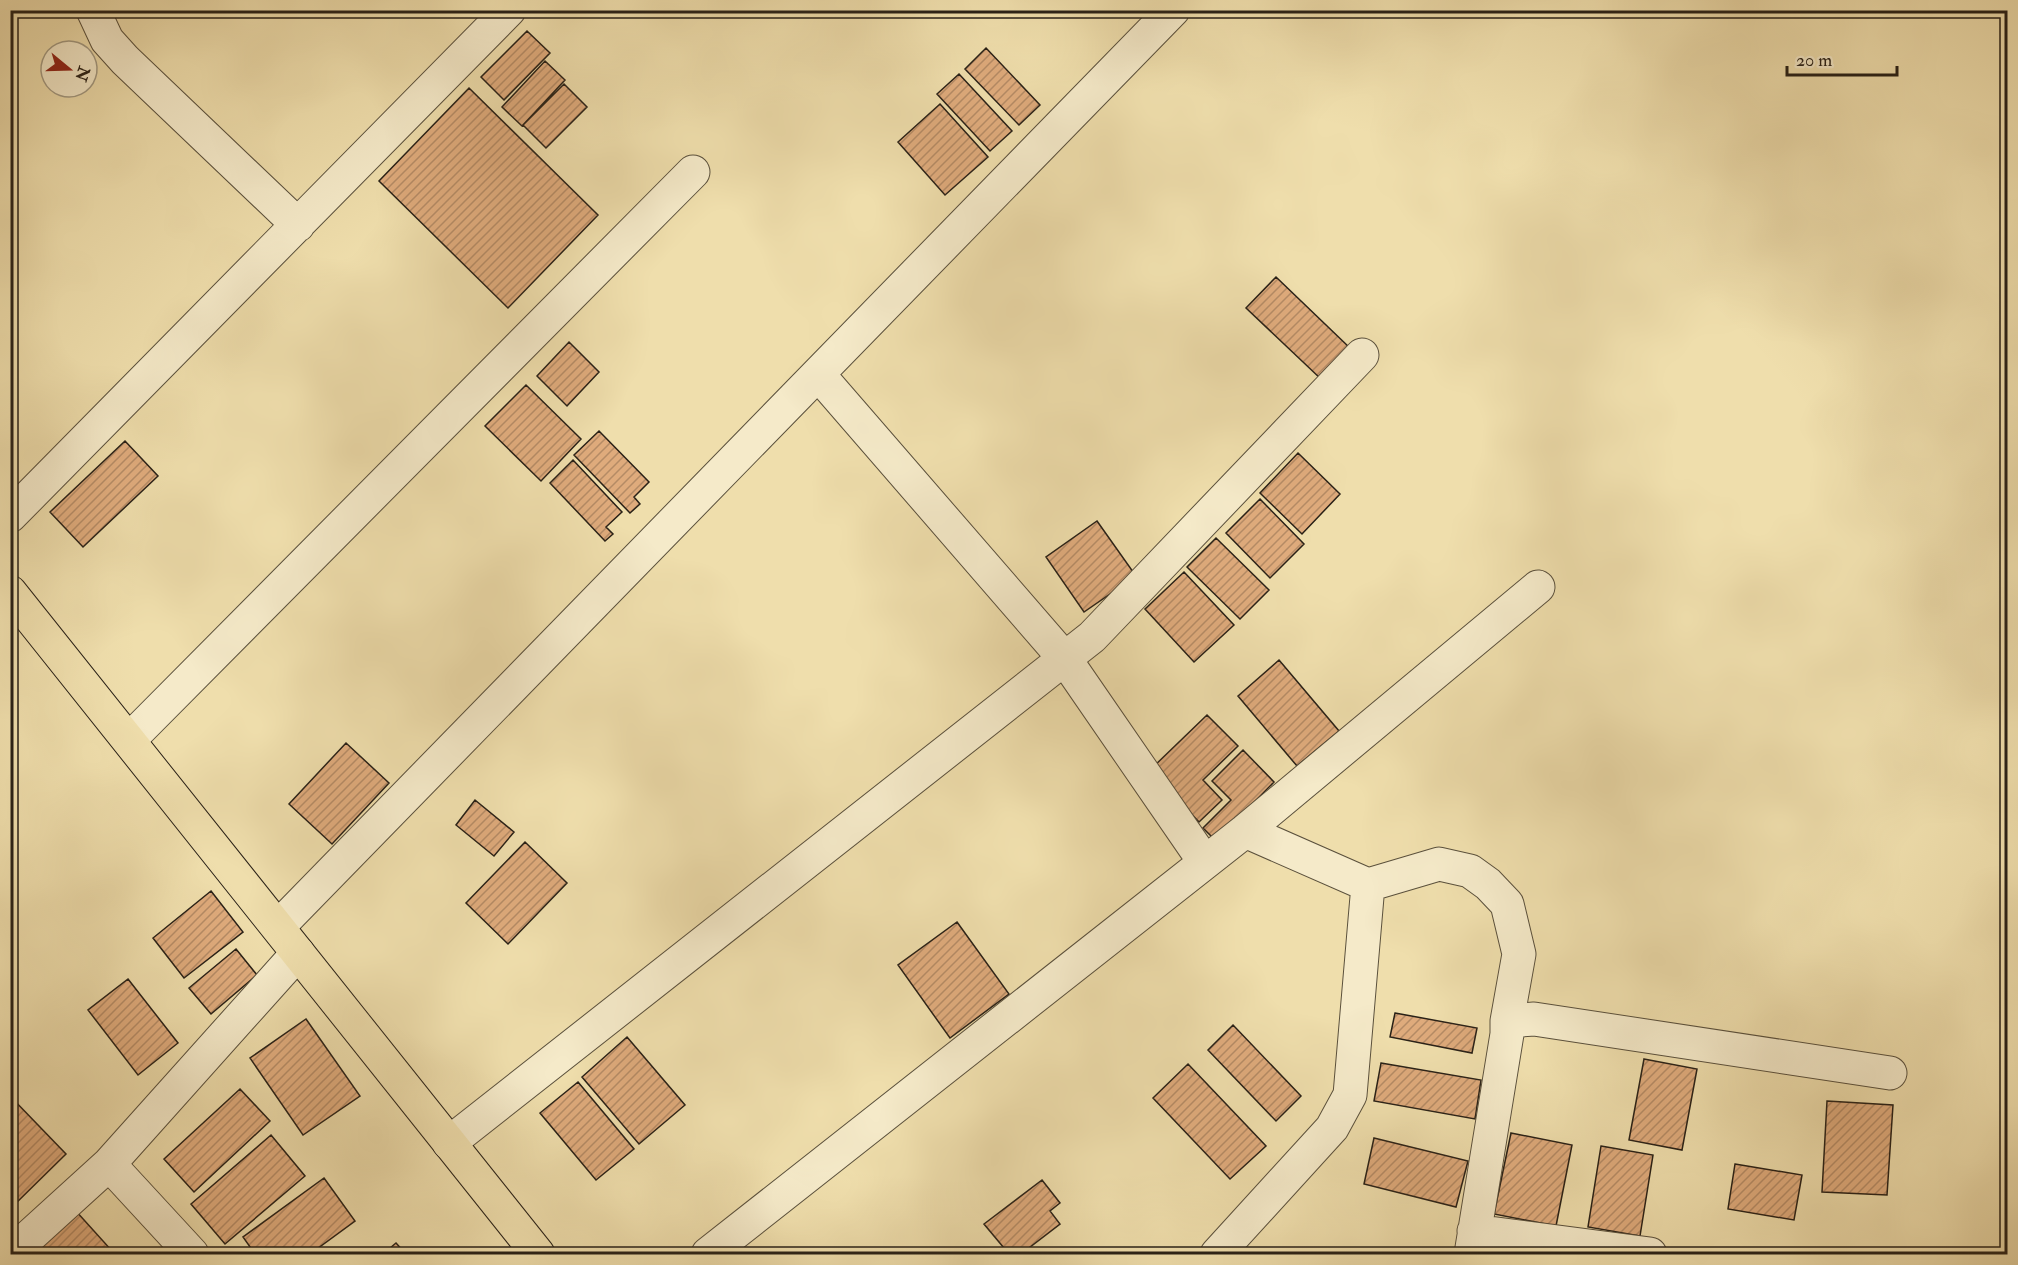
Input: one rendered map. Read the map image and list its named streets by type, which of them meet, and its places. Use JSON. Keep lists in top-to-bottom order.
{
  "scale_bar": "20 m",
  "north": "right"
}
